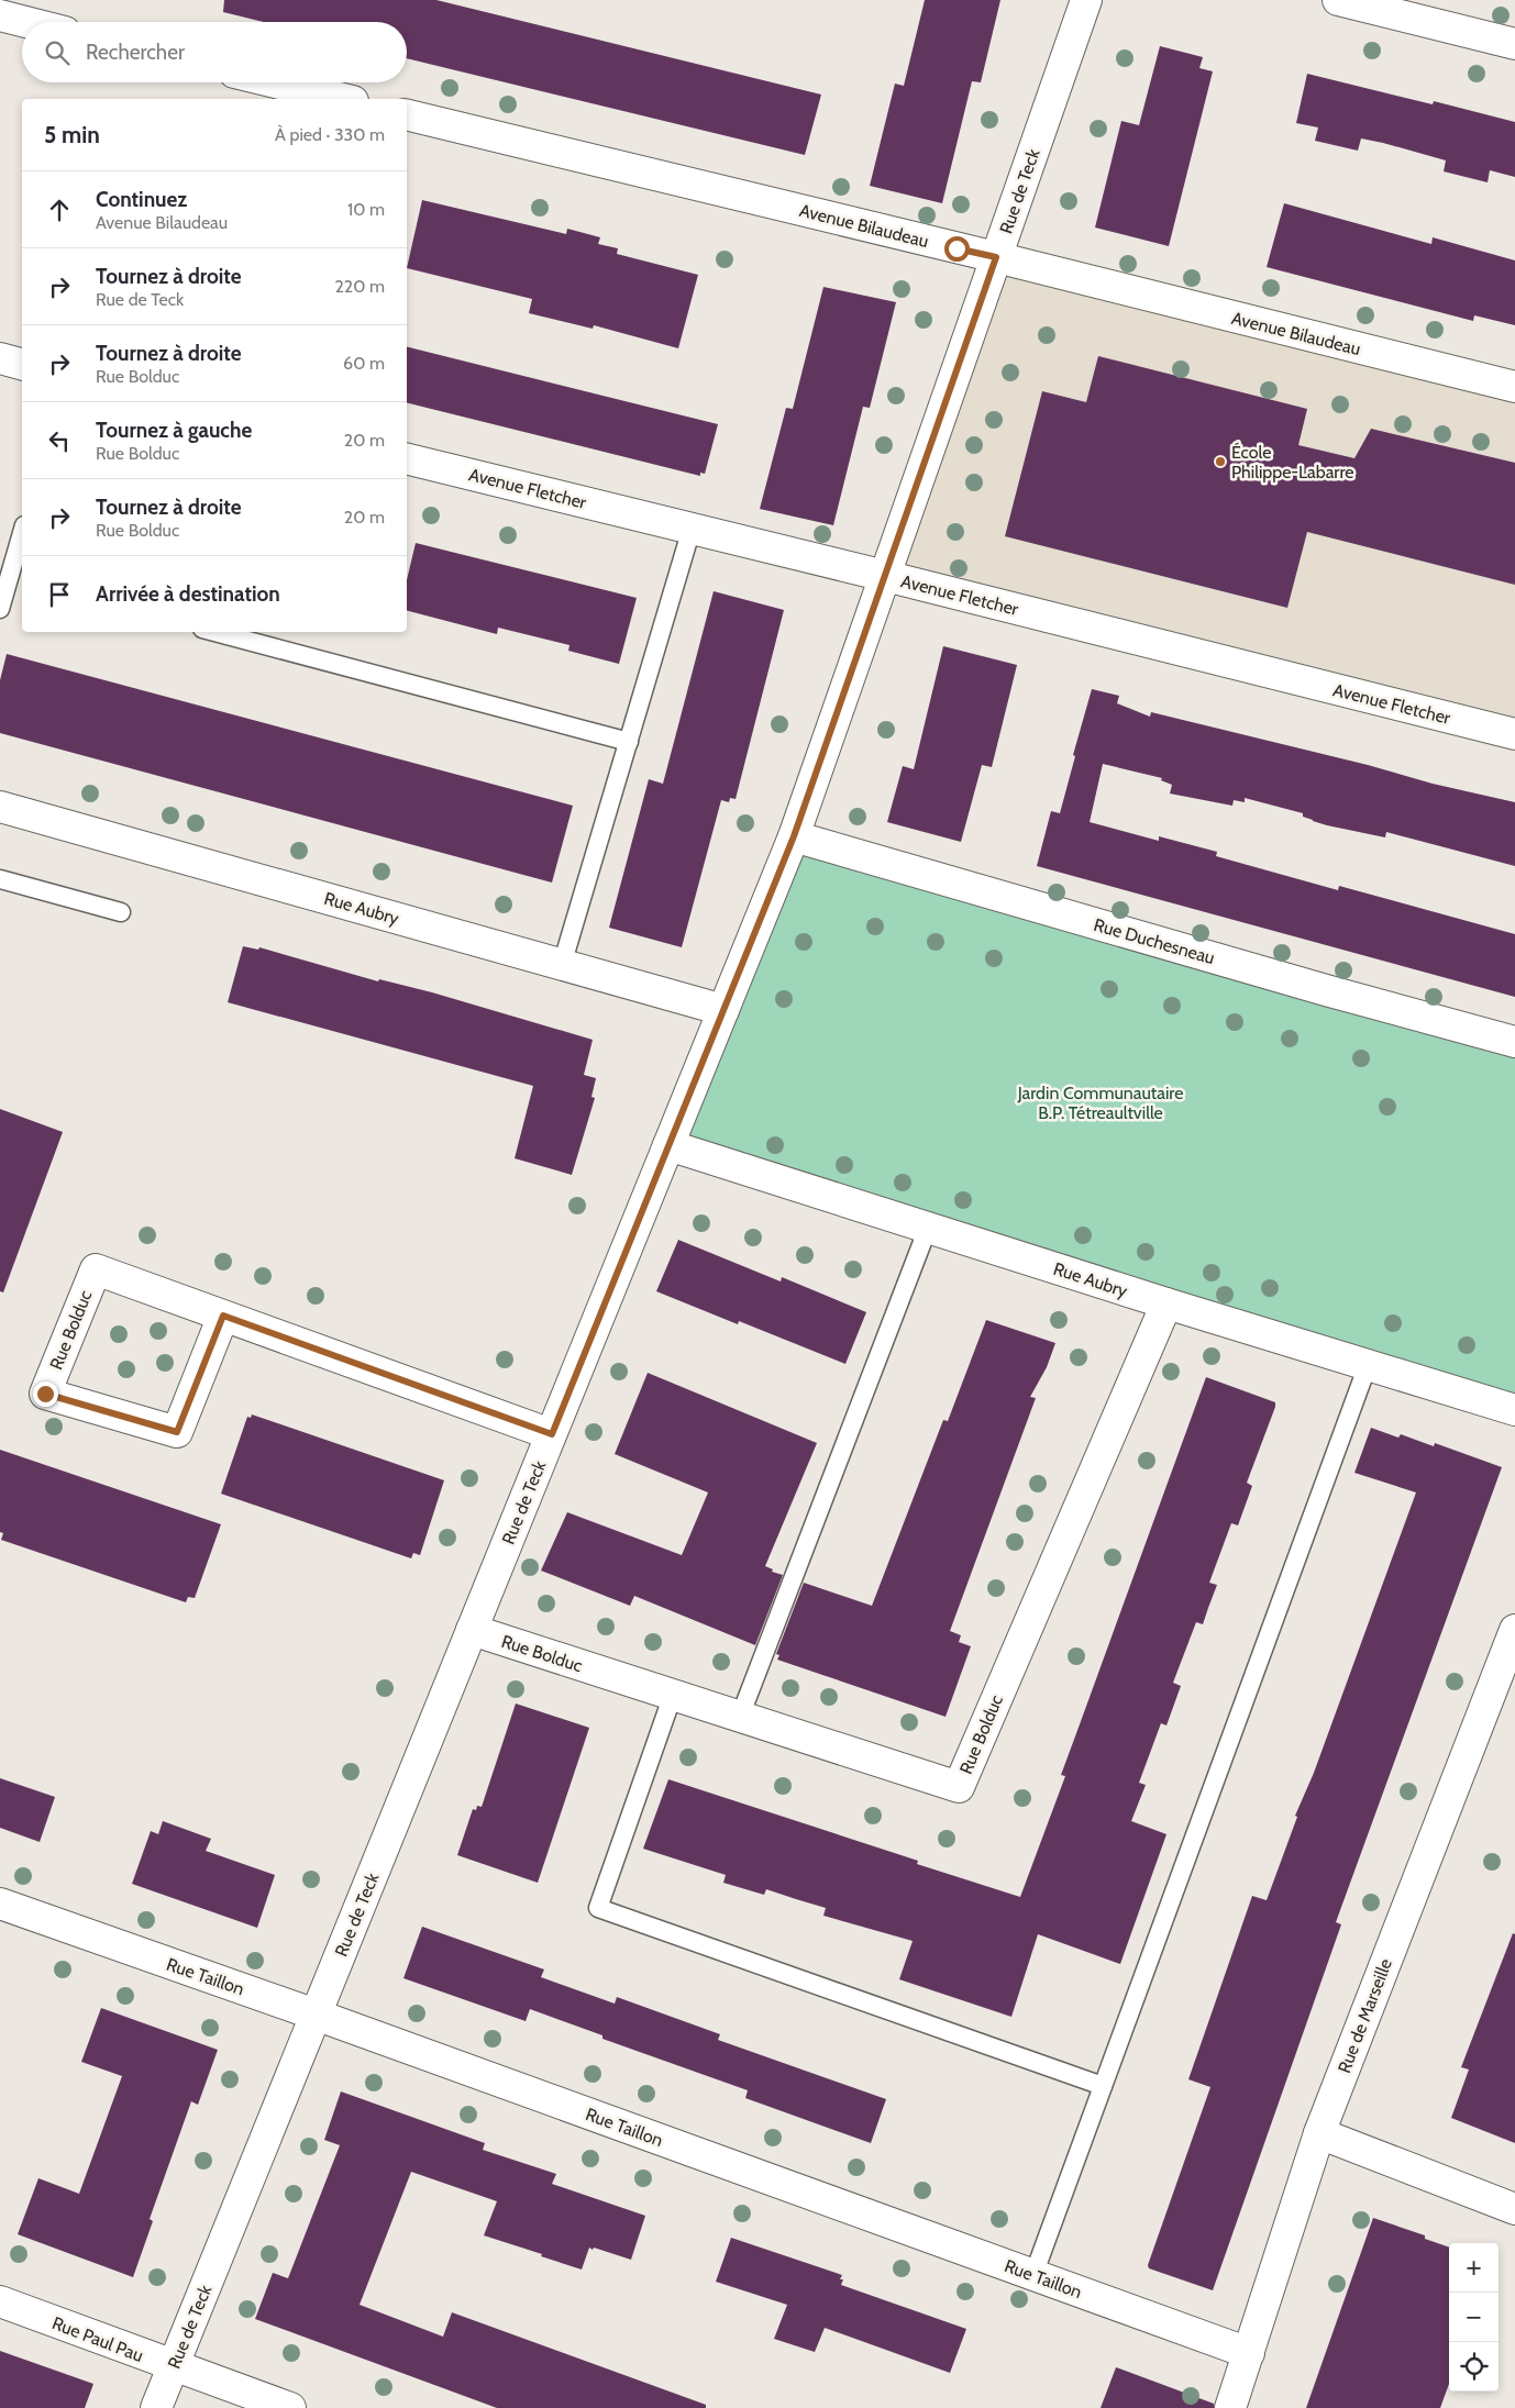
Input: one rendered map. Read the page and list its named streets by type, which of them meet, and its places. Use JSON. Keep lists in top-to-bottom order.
{
  "streets": {
    "street": [
      "Rue de Teck",
      "Avenue Bilaudeau",
      "Avenue Fletcher",
      "Rue Aubry",
      "Rue Duchesneau",
      "Rue Bolduc",
      "Rue Taillon",
      "Rue de Marseille",
      "Rue Paul Pau"
    ]
  },
  "crossings": [
    ["Rue de Teck", "Avenue Bilaudeau"],
    ["Rue de Teck", "Avenue Fletcher"],
    ["Rue de Teck", "Rue Aubry"],
    ["Rue de Teck", "Rue Duchesneau"],
    ["Rue de Teck", "Rue Bolduc"],
    ["Rue de Teck", "Rue Taillon"],
    ["Rue de Teck", "Rue Paul Pau"],
    ["Rue Aubry", "Rue Bolduc"],
    ["Rue Taillon", "Rue de Marseille"]
  ],
  "parks": ["Jardin Communautaire B.P. Tétreaultville"],
  "places": ["École Philippe-Labarre"],
  "page": {
    "search": "Rechercher",
    "heading": ["5 min", "À pied · 330 m"],
    "list": [
      ["Continuez", "Avenue Bilaudeau", "10 m"],
      ["Tournez à droite", "Rue de Teck", "220 m"],
      ["Tournez à droite", "Rue Bolduc", "60 m"],
      ["Tournez à gauche", "Rue Bolduc", "20 m"],
      ["Tournez à droite", "Rue Bolduc", "20 m"],
      "Arrivée à destination"
    ],
    "map_buttons": ["+", "−"]
  }
}
